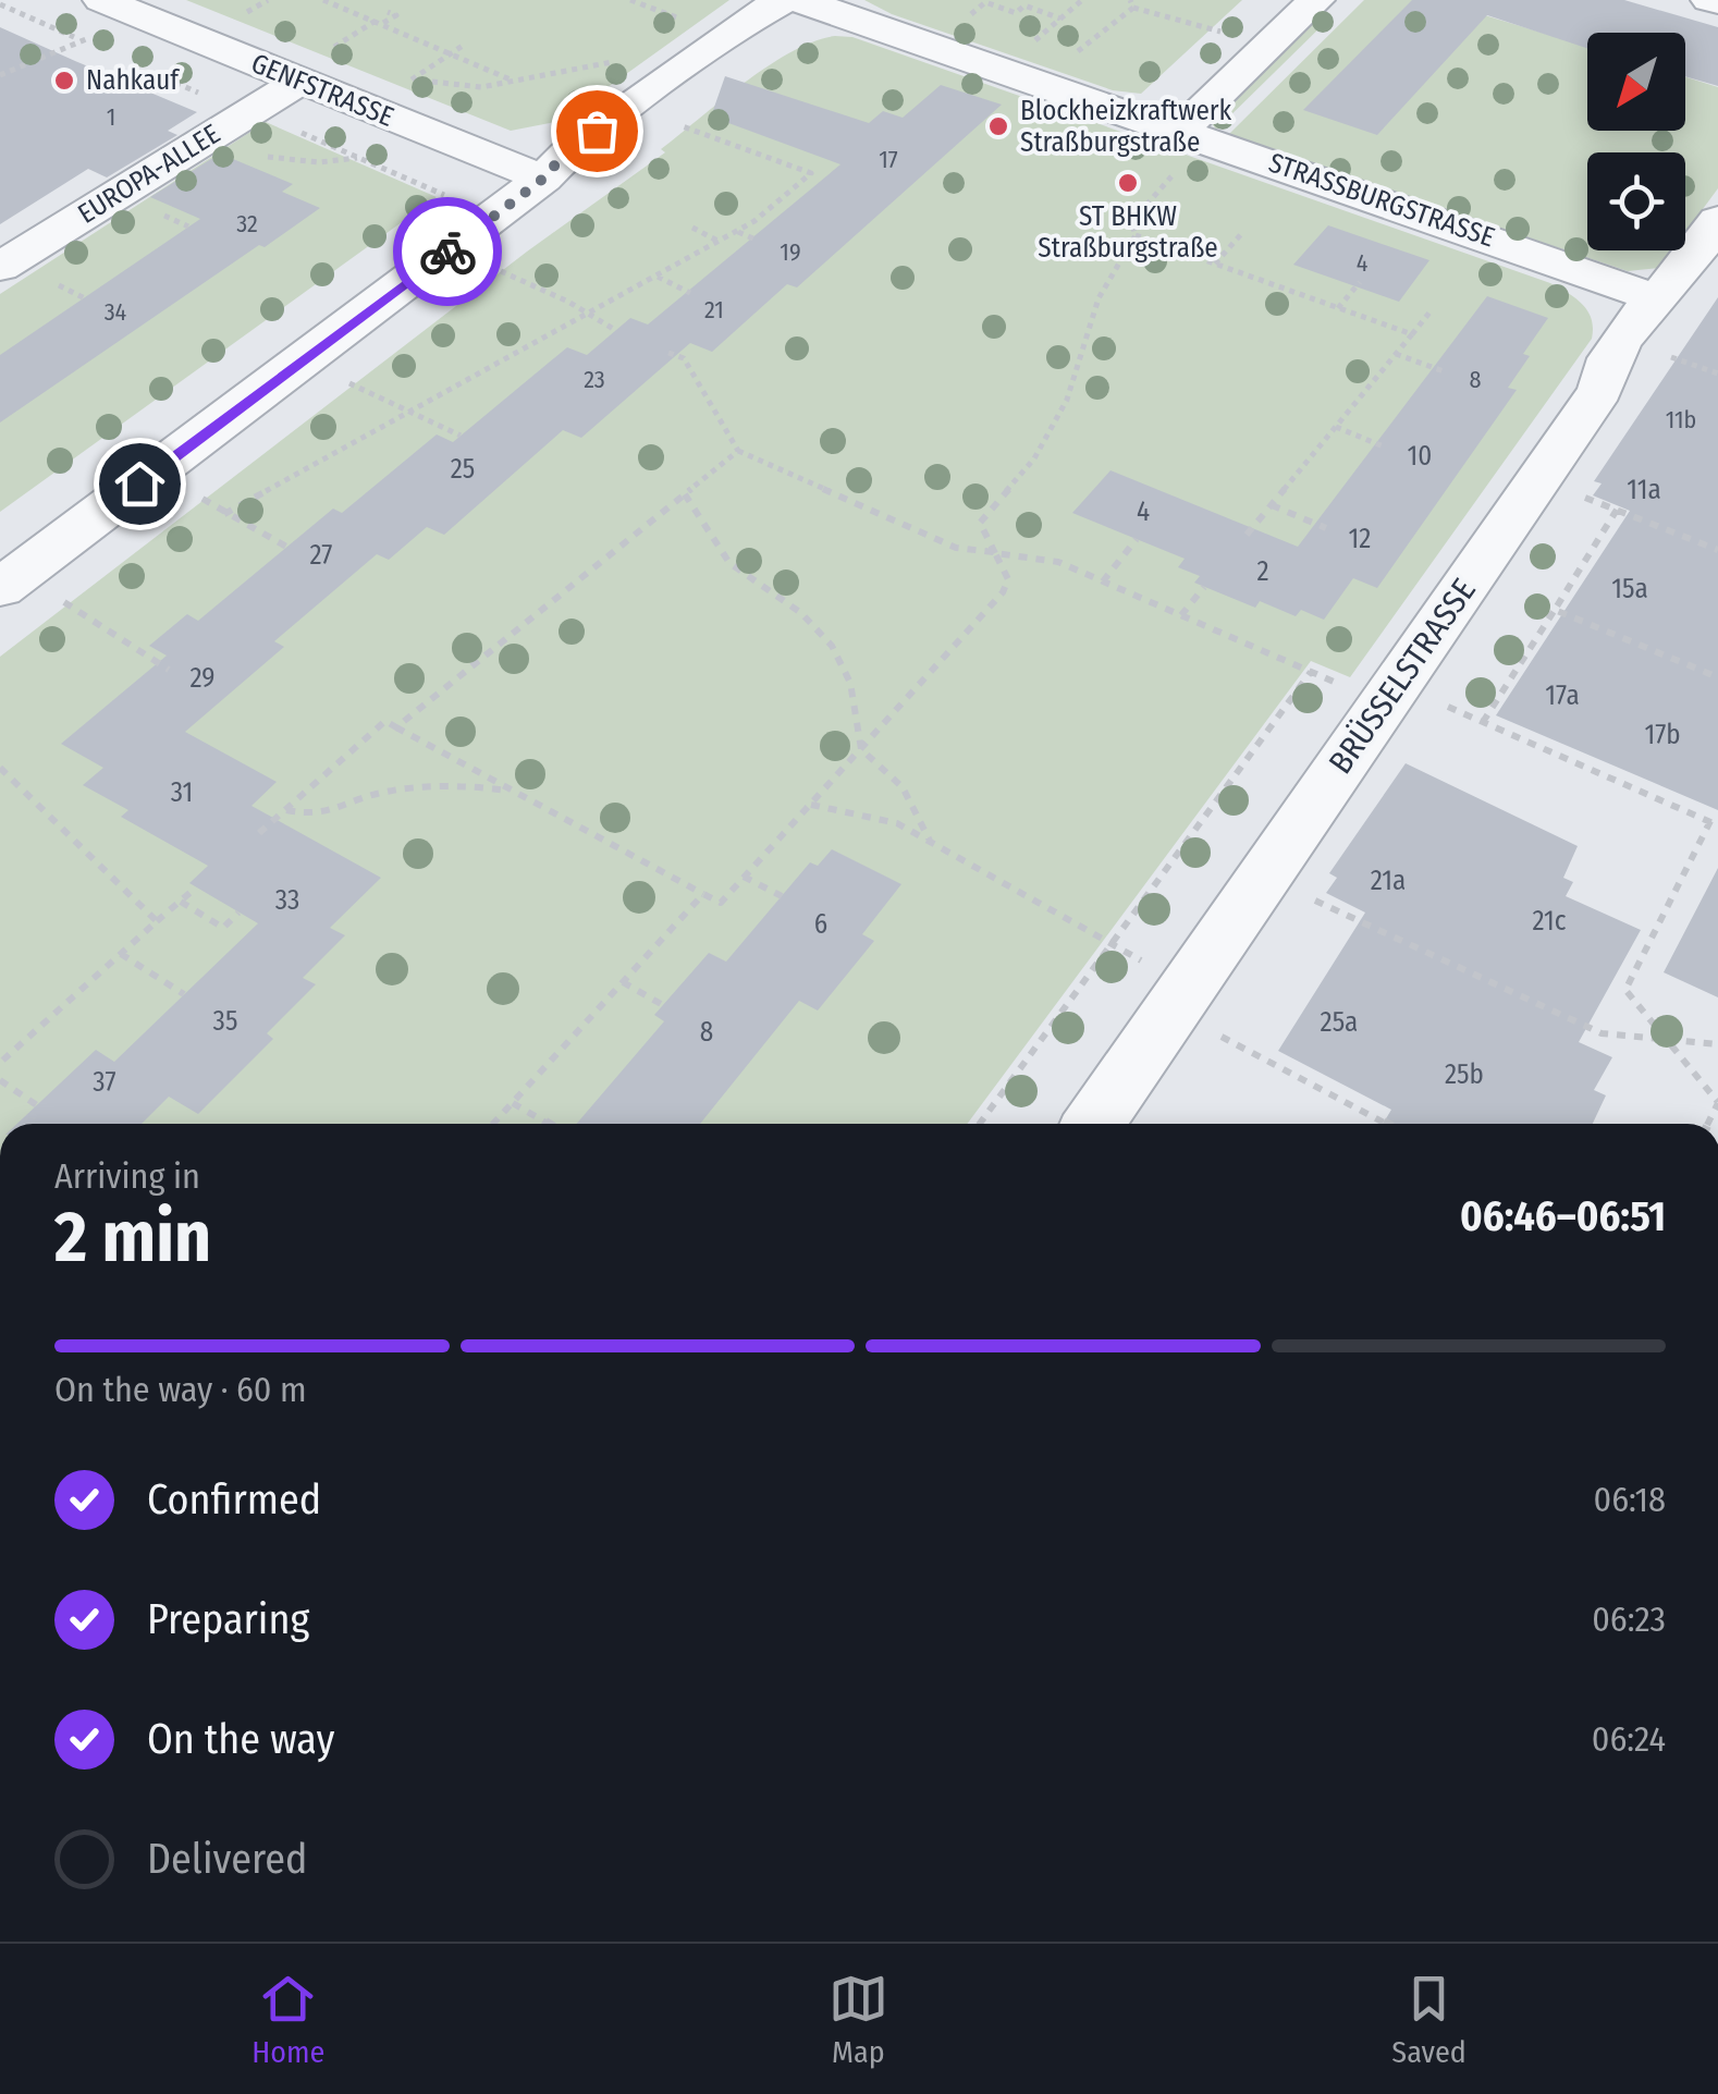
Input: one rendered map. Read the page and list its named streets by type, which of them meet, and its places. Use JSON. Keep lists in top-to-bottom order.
{
  "streets": {
    "street": [
      "GENFSTRASSE",
      "EUROPA-ALLEE",
      "STRASSBURGSTRASSE",
      "BRÜSSELSTRASSE"
    ]
  },
  "crossings": [
    ["GENFSTRASSE", "EUROPA-ALLEE"],
    ["STRASSBURGSTRASSE", "BRÜSSELSTRASSE"]
  ],
  "places": ["Nahkauf", "Blockheizkraftwerk Straßburgstraße", "ST BHKW Straßburgstraße"],
  "house_numbers": [
    "1",
    "17",
    "32",
    "19",
    "4",
    "21",
    "34",
    "23",
    "8",
    "11b",
    "10",
    "25",
    "11a",
    "4",
    "12",
    "27",
    "2",
    "15a",
    "29",
    "17a",
    "17b",
    "31",
    "21a",
    "33",
    "21c",
    "6",
    "35",
    "25a",
    "8",
    "25b",
    "37"
  ],
  "north": "bottom left",
  "page": {
    "heading": ["2 min", "Arriving in", "06:46–06:51"],
    "bar": "On the way · 60 m",
    "list": [
      ["Confirmed", "06:18"],
      ["Preparing", "06:23"],
      ["On the way", "06:24"],
      "Delivered"
    ],
    "tabs": ["Home", "Map", "Saved"]
  }
}
